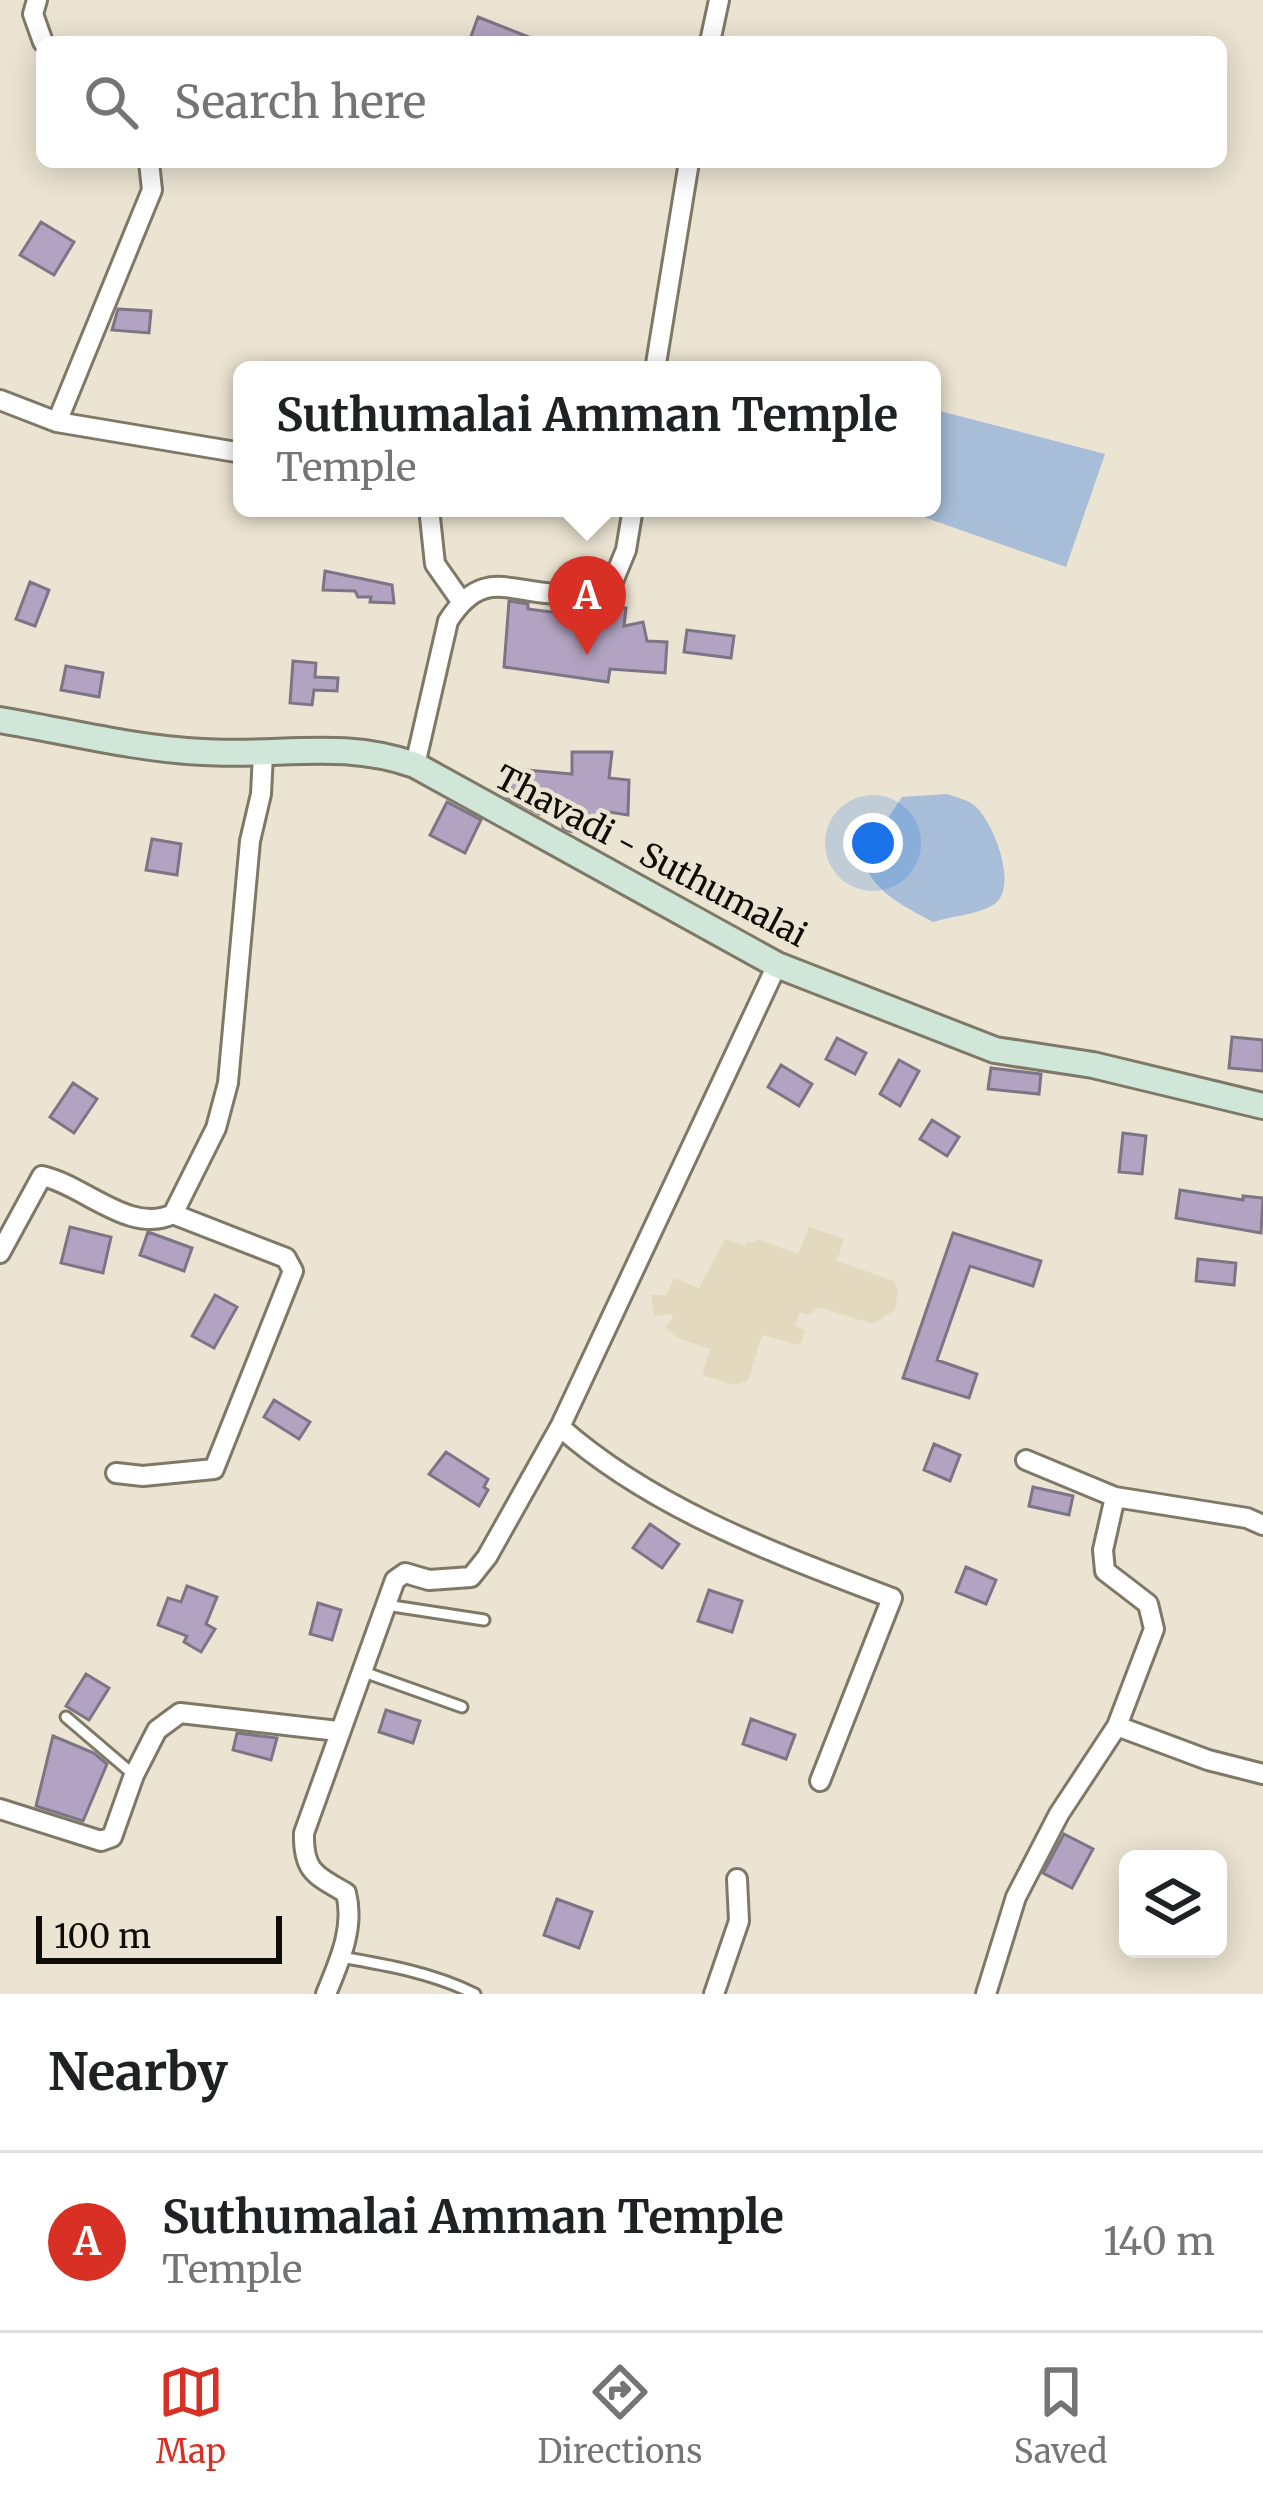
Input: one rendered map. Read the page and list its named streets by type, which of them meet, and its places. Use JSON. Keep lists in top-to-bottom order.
{
  "streets": {
    "main road": ["Thavadi - Suthumalai"]
  },
  "scale_bar": "100 m",
  "page": {
    "search": "Search here",
    "popup": ["Suthumalai Amman Temple", "Temple"],
    "pins": "A",
    "scale": "100 m",
    "heading": "Nearby",
    "list": [
      {
        "mark": "A",
        "name": "Suthumalai Amman Temple",
        "note": "Temple",
        "value": "140 m"
      }
    ],
    "nav": ["Map", "Directions", "Saved"]
  }
}
